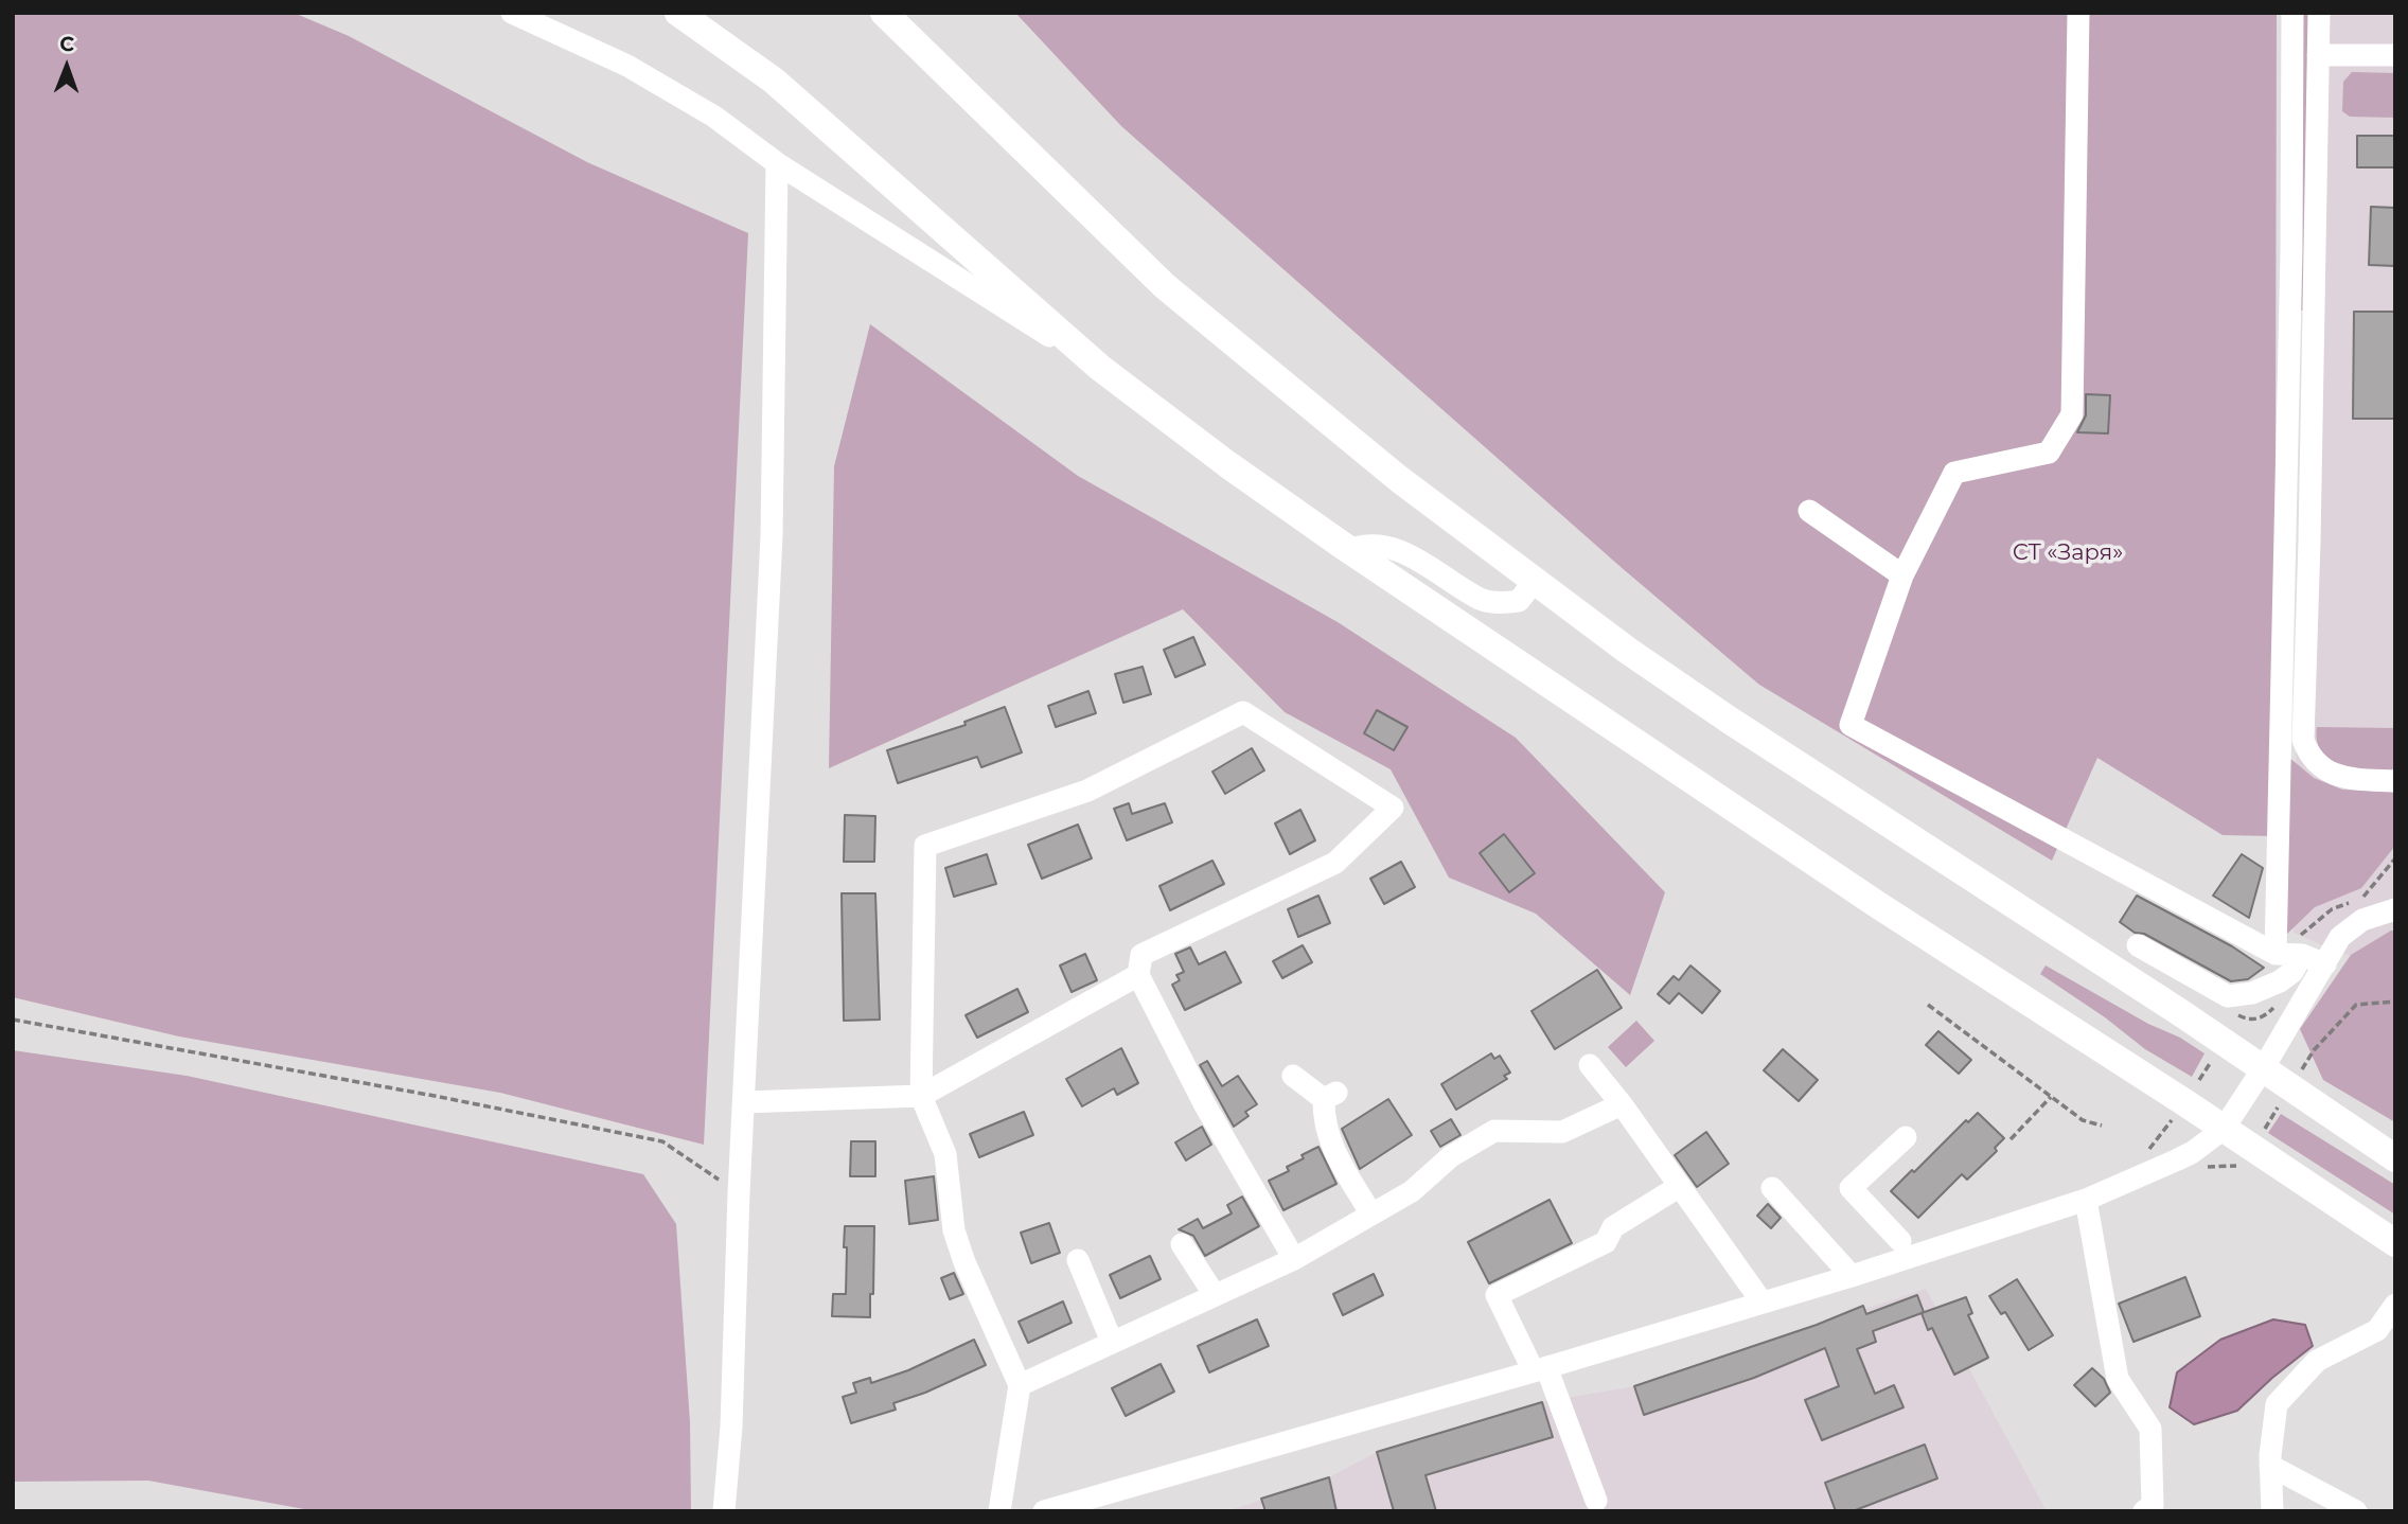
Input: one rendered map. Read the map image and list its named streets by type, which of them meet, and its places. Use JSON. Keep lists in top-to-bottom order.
{
  "parks": ["СТ «Заря»"],
  "north": "top"
}
